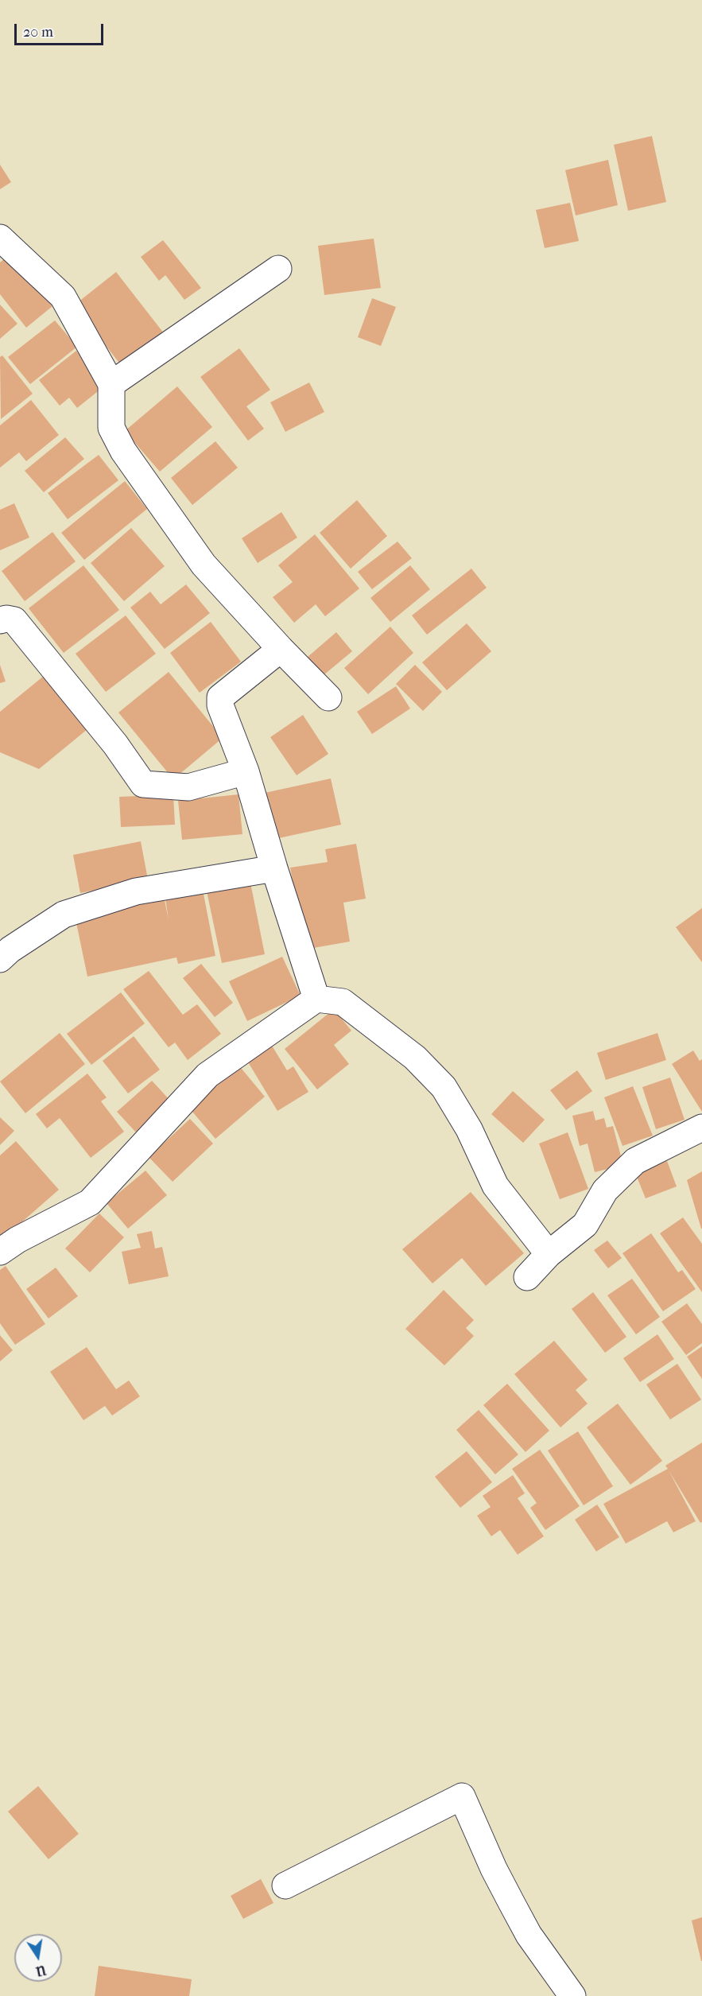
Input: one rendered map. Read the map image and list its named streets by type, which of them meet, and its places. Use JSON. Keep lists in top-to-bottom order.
{
  "scale_bar": "20 m",
  "north": "bottom"
}
